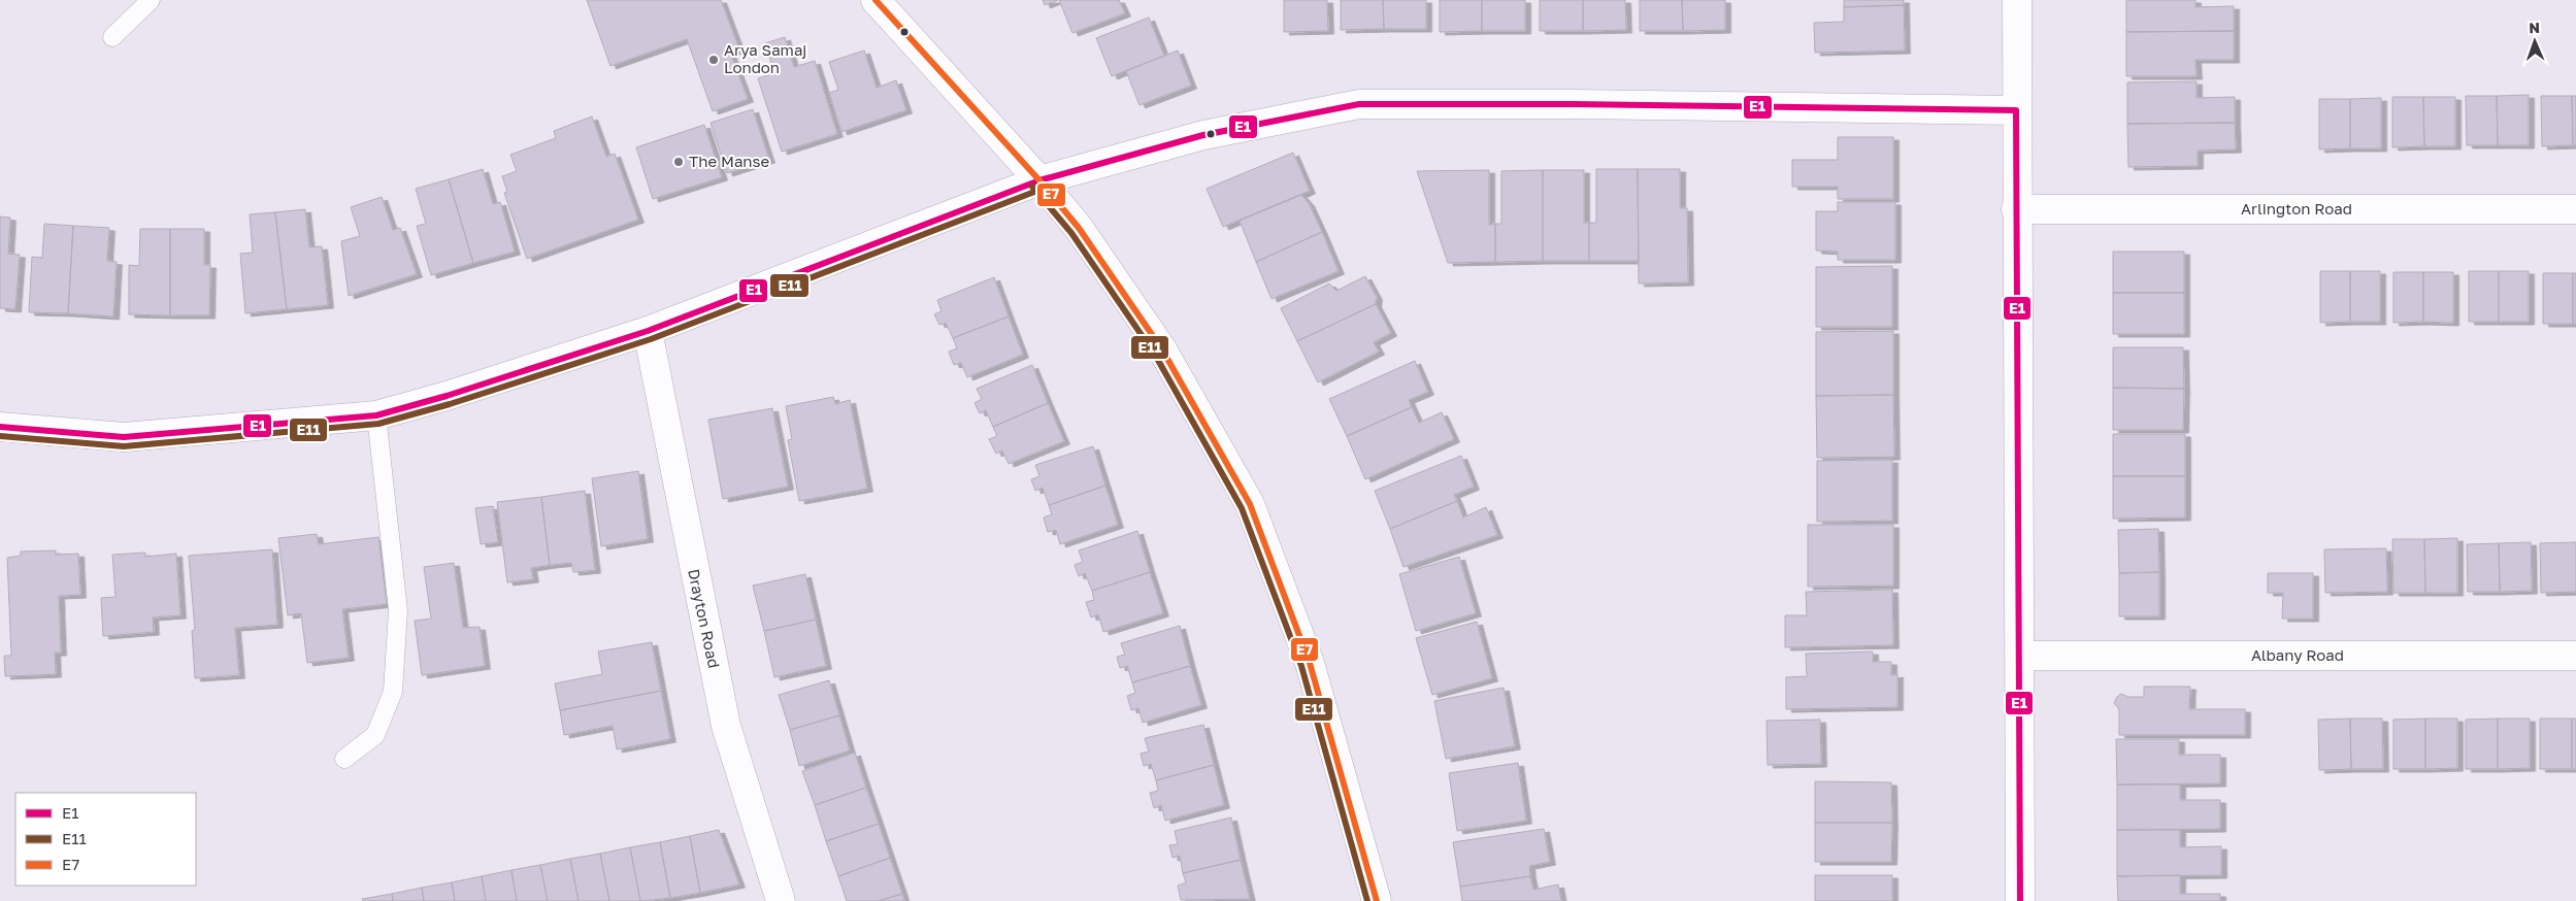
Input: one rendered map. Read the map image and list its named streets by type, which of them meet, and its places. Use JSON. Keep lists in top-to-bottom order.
{
  "streets": {
    "street": ["Arlington Road", "Drayton Road", "Albany Road"]
  },
  "places": ["Arya Samaj London", "The Manse"],
  "lines": ["transit line E7", "transit line E1", "transit line E11"],
  "legend": ["E1", "E11", "E7"],
  "north": "top"
}
